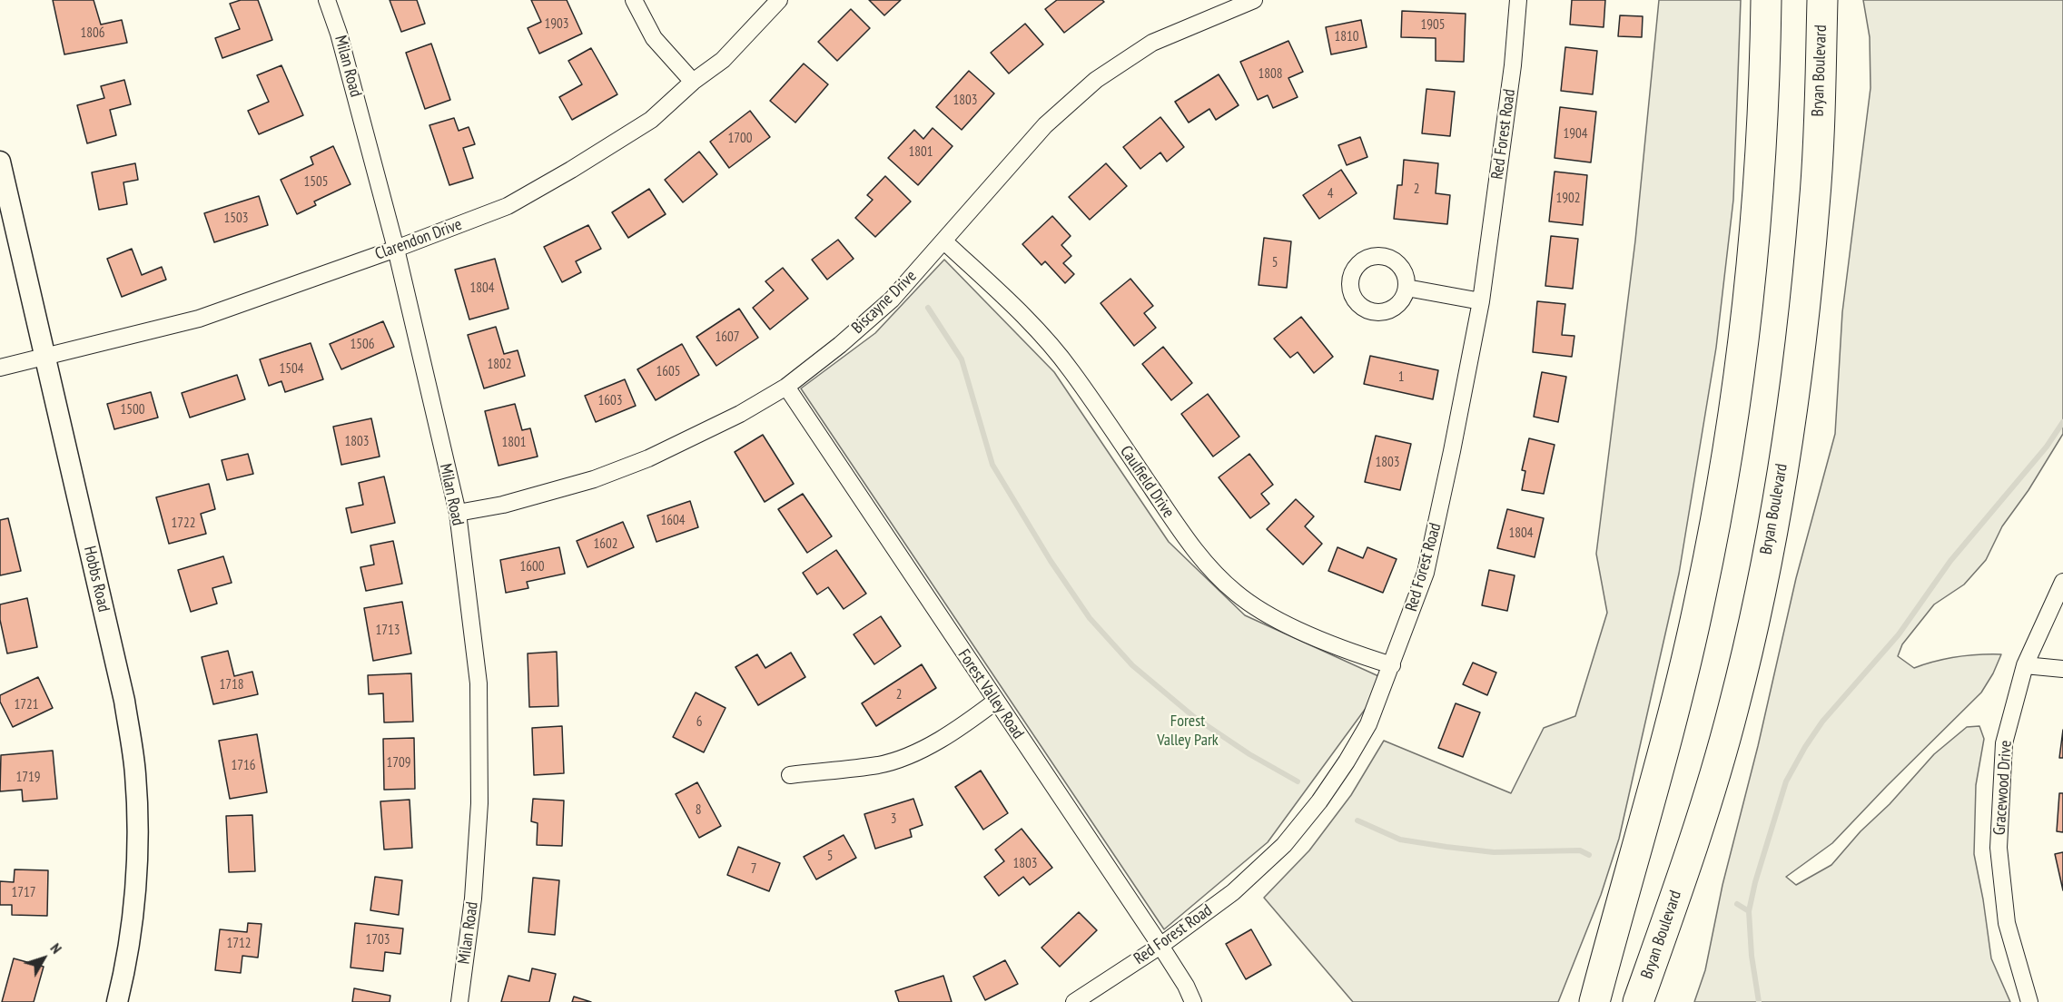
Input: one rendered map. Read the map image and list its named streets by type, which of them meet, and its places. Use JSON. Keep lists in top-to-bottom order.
{
  "streets": {
    "highway": ["Bryan Boulevard"],
    "street": [
      "Milan Road",
      "Red Forest Road",
      "Clarendon Drive",
      "Biscayne Drive",
      "Caulfield Drive",
      "Hobbs Road",
      "Forest Valley Road",
      "Gracewood Drive"
    ]
  },
  "crossings": [
    ["Milan Road", "Clarendon Drive"],
    ["Milan Road", "Biscayne Drive"],
    ["Red Forest Road", "Caulfield Drive"],
    ["Red Forest Road", "Forest Valley Road"],
    ["Clarendon Drive", "Hobbs Road"],
    ["Biscayne Drive", "Caulfield Drive"],
    ["Biscayne Drive", "Forest Valley Road"]
  ],
  "parks": ["Forest Valley Park"],
  "house_numbers": [
    "1903",
    "1905",
    "1806",
    "1810",
    "1808",
    "1803",
    "1904",
    "1700",
    "1801",
    "1505",
    "2",
    "4",
    "1902",
    "1503",
    "5",
    "1804",
    "1607",
    "1506",
    "1802",
    "1504",
    "1605",
    "1",
    "1603",
    "1500",
    "1803",
    "1801",
    "1803",
    "1604",
    "1722",
    "1804",
    "1602",
    "1600",
    "1713",
    "1718",
    "2",
    "1721",
    "6",
    "1709",
    "1716",
    "1719",
    "8",
    "3",
    "5",
    "1803",
    "7",
    "1717",
    "1703",
    "1712"
  ],
  "north": "top right"
}
